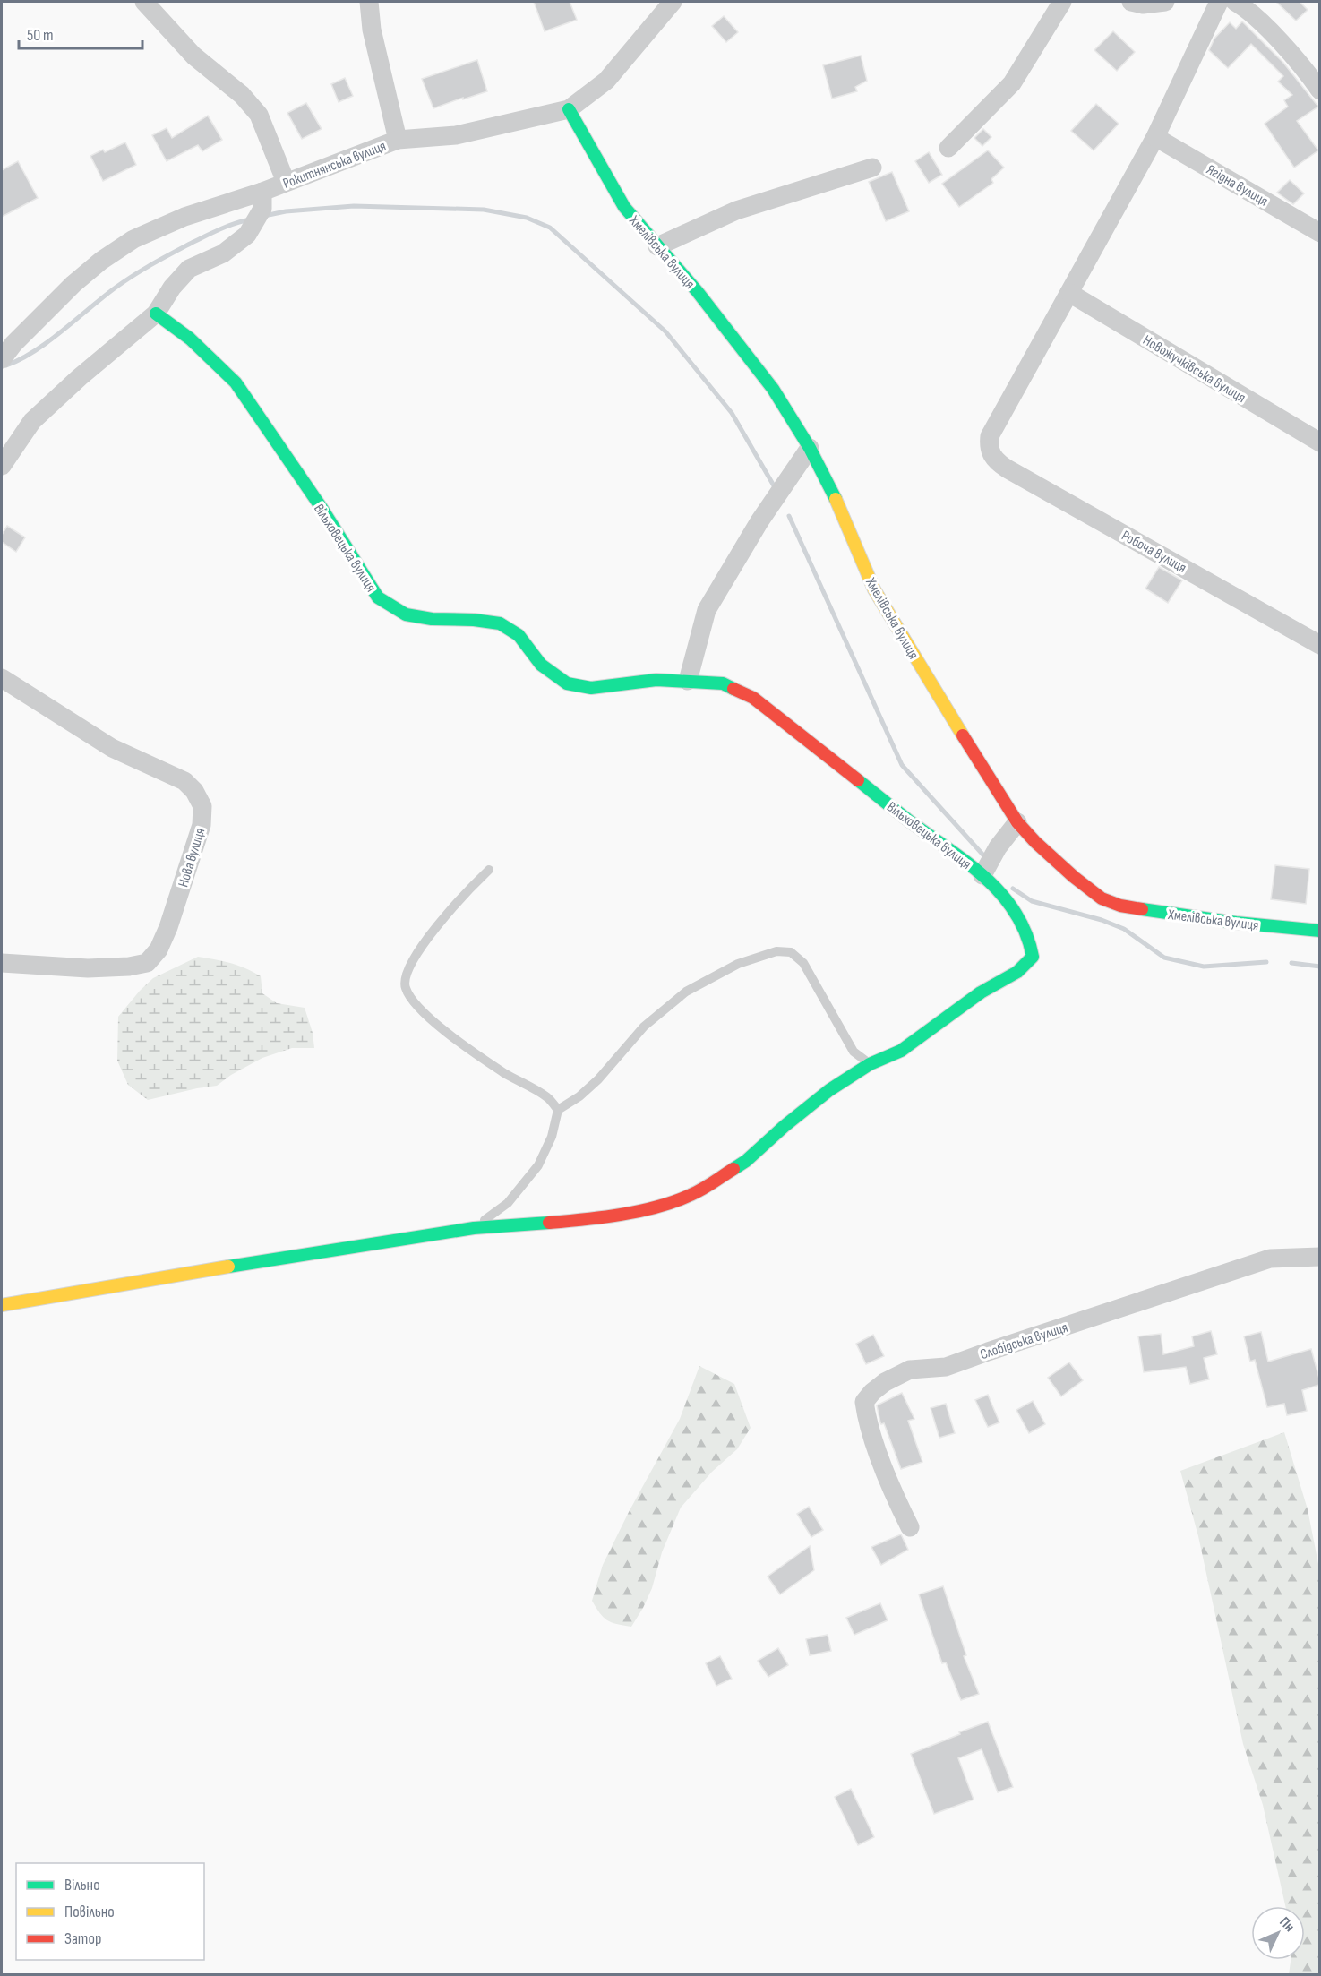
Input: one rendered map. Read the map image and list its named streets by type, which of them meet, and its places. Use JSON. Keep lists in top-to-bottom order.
{
  "streets": {
    "street": [
      "Рокитнянська вулиця",
      "Ягідна вулиця",
      "Хмелівська вулиця",
      "Новожучківська вулиця",
      "Вільховецька вулиця",
      "Робоча вулиця",
      "Нова вулиця",
      "Слобідська вулиця"
    ]
  },
  "crossings": [
    ["Рокитнянська вулиця", "Хмелівська вулиця"],
    ["Новожучківська вулиця", "Робоча вулиця"]
  ],
  "legend": ["Вільно", "Повільно", "Затор"],
  "scale_bar": "50 m",
  "north": "top right"
}
